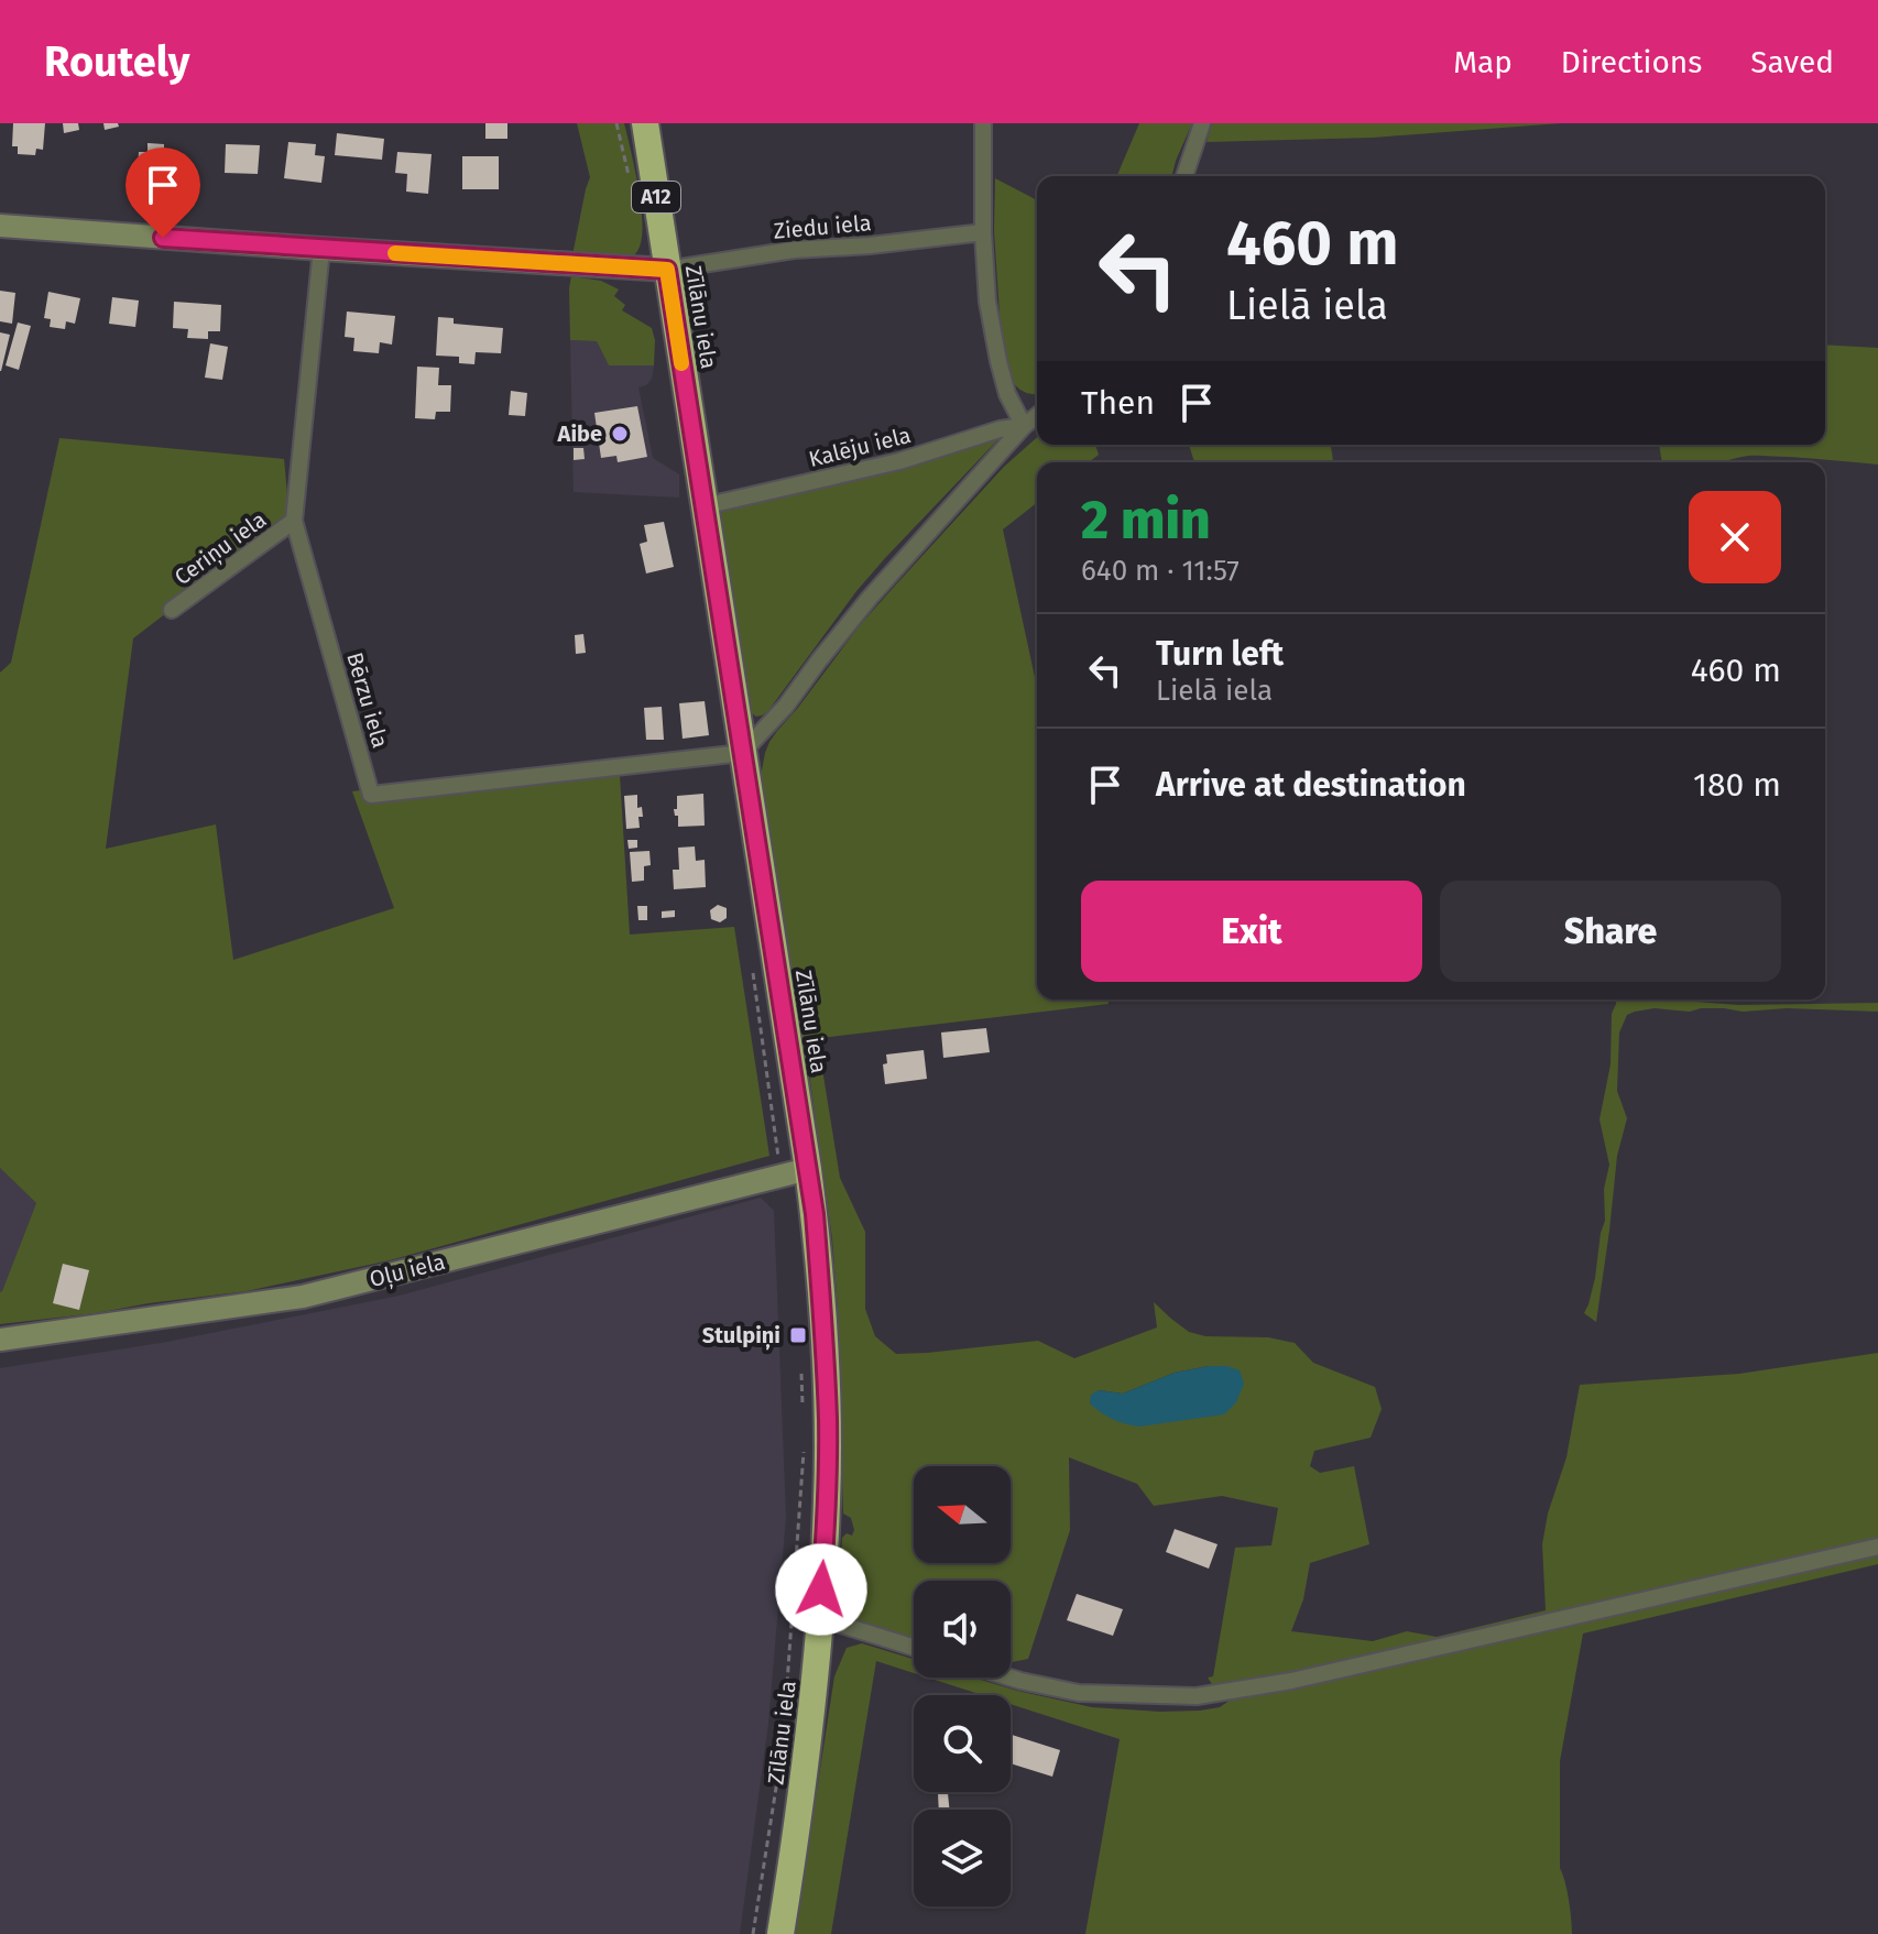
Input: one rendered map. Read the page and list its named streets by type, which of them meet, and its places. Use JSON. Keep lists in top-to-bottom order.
{
  "streets": {
    "highway": ["A12", "Zīlānu iela"],
    "street": [
      "Ziedu iela",
      "Kalēju iela",
      "Ceriņu iela",
      "Bērzu iela",
      "Oļu iela"
    ]
  },
  "crossings": [
    ["Ziedu iela", "Zīlānu iela"],
    ["Zīlānu iela", "Kalēju iela"],
    ["Zīlānu iela", "Bērzu iela"],
    ["Zīlānu iela", "Oļu iela"],
    ["Ceriņu iela", "Bērzu iela"]
  ],
  "places": {
    "other": ["Aibe"],
    "transit": ["Stulpiņi"]
  },
  "north": "left",
  "page": {
    "header": "Routely",
    "nav": ["Map", "Directions", "Saved"],
    "turn": ["460 m", "Lielā iela"],
    "then": "Then",
    "heading": ["2 min", "640 m · 11:57"],
    "list": [
      {
        "name": "Turn left",
        "note": "Lielā iela",
        "value": "460 m"
      },
      {
        "name": "Arrive at destination",
        "value": "180 m"
      }
    ],
    "buttons": ["Exit", "Share"]
  }
}
